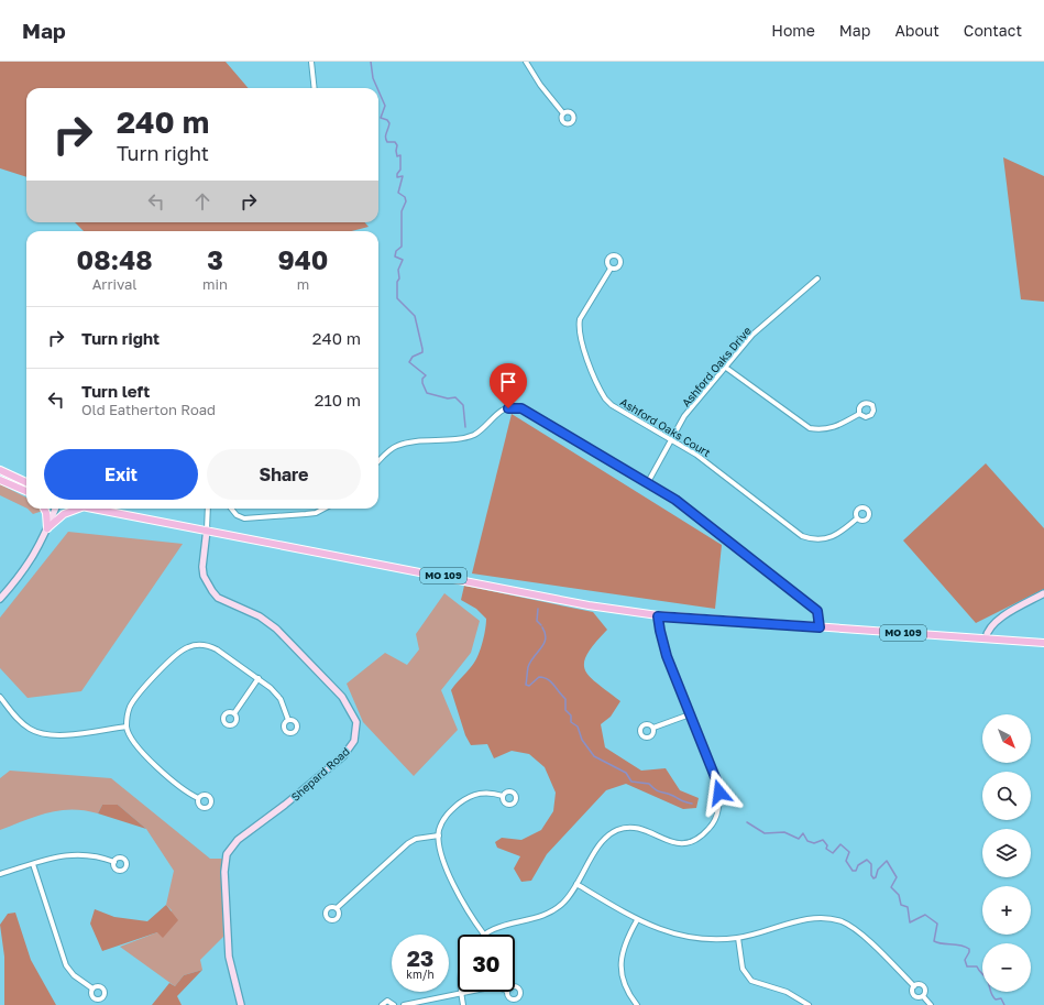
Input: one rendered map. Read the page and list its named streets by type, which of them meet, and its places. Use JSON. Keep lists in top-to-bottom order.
{
  "streets": {
    "main road": ["MO 109"],
    "street": ["Ashford Oaks Drive", "Ashford Oaks Court", "Shepard Road"]
  },
  "crossings": [
    ["Ashford Oaks Drive", "Ashford Oaks Court"],
    ["MO 109", "Shepard Road"]
  ],
  "north": "bottom right",
  "page": {
    "header": "Map",
    "nav": [
      "Home",
      "Map",
      "About",
      "Contact"
    ],
    "turn": ["240 m", "Turn right"],
    "eta": [
      "08:48",
      "Arrival",
      "3",
      "min",
      "940",
      "m"
    ],
    "list": [
      {
        "name": "Turn right",
        "value": "240 m"
      },
      {
        "name": "Turn left",
        "note": "Old Eatherton Road",
        "value": "210 m"
      }
    ],
    "buttons": ["Exit", "Share"],
    "map_buttons": ["+", "−"],
    "speed": "23 km/h",
    "limit": "30"
  }
}
